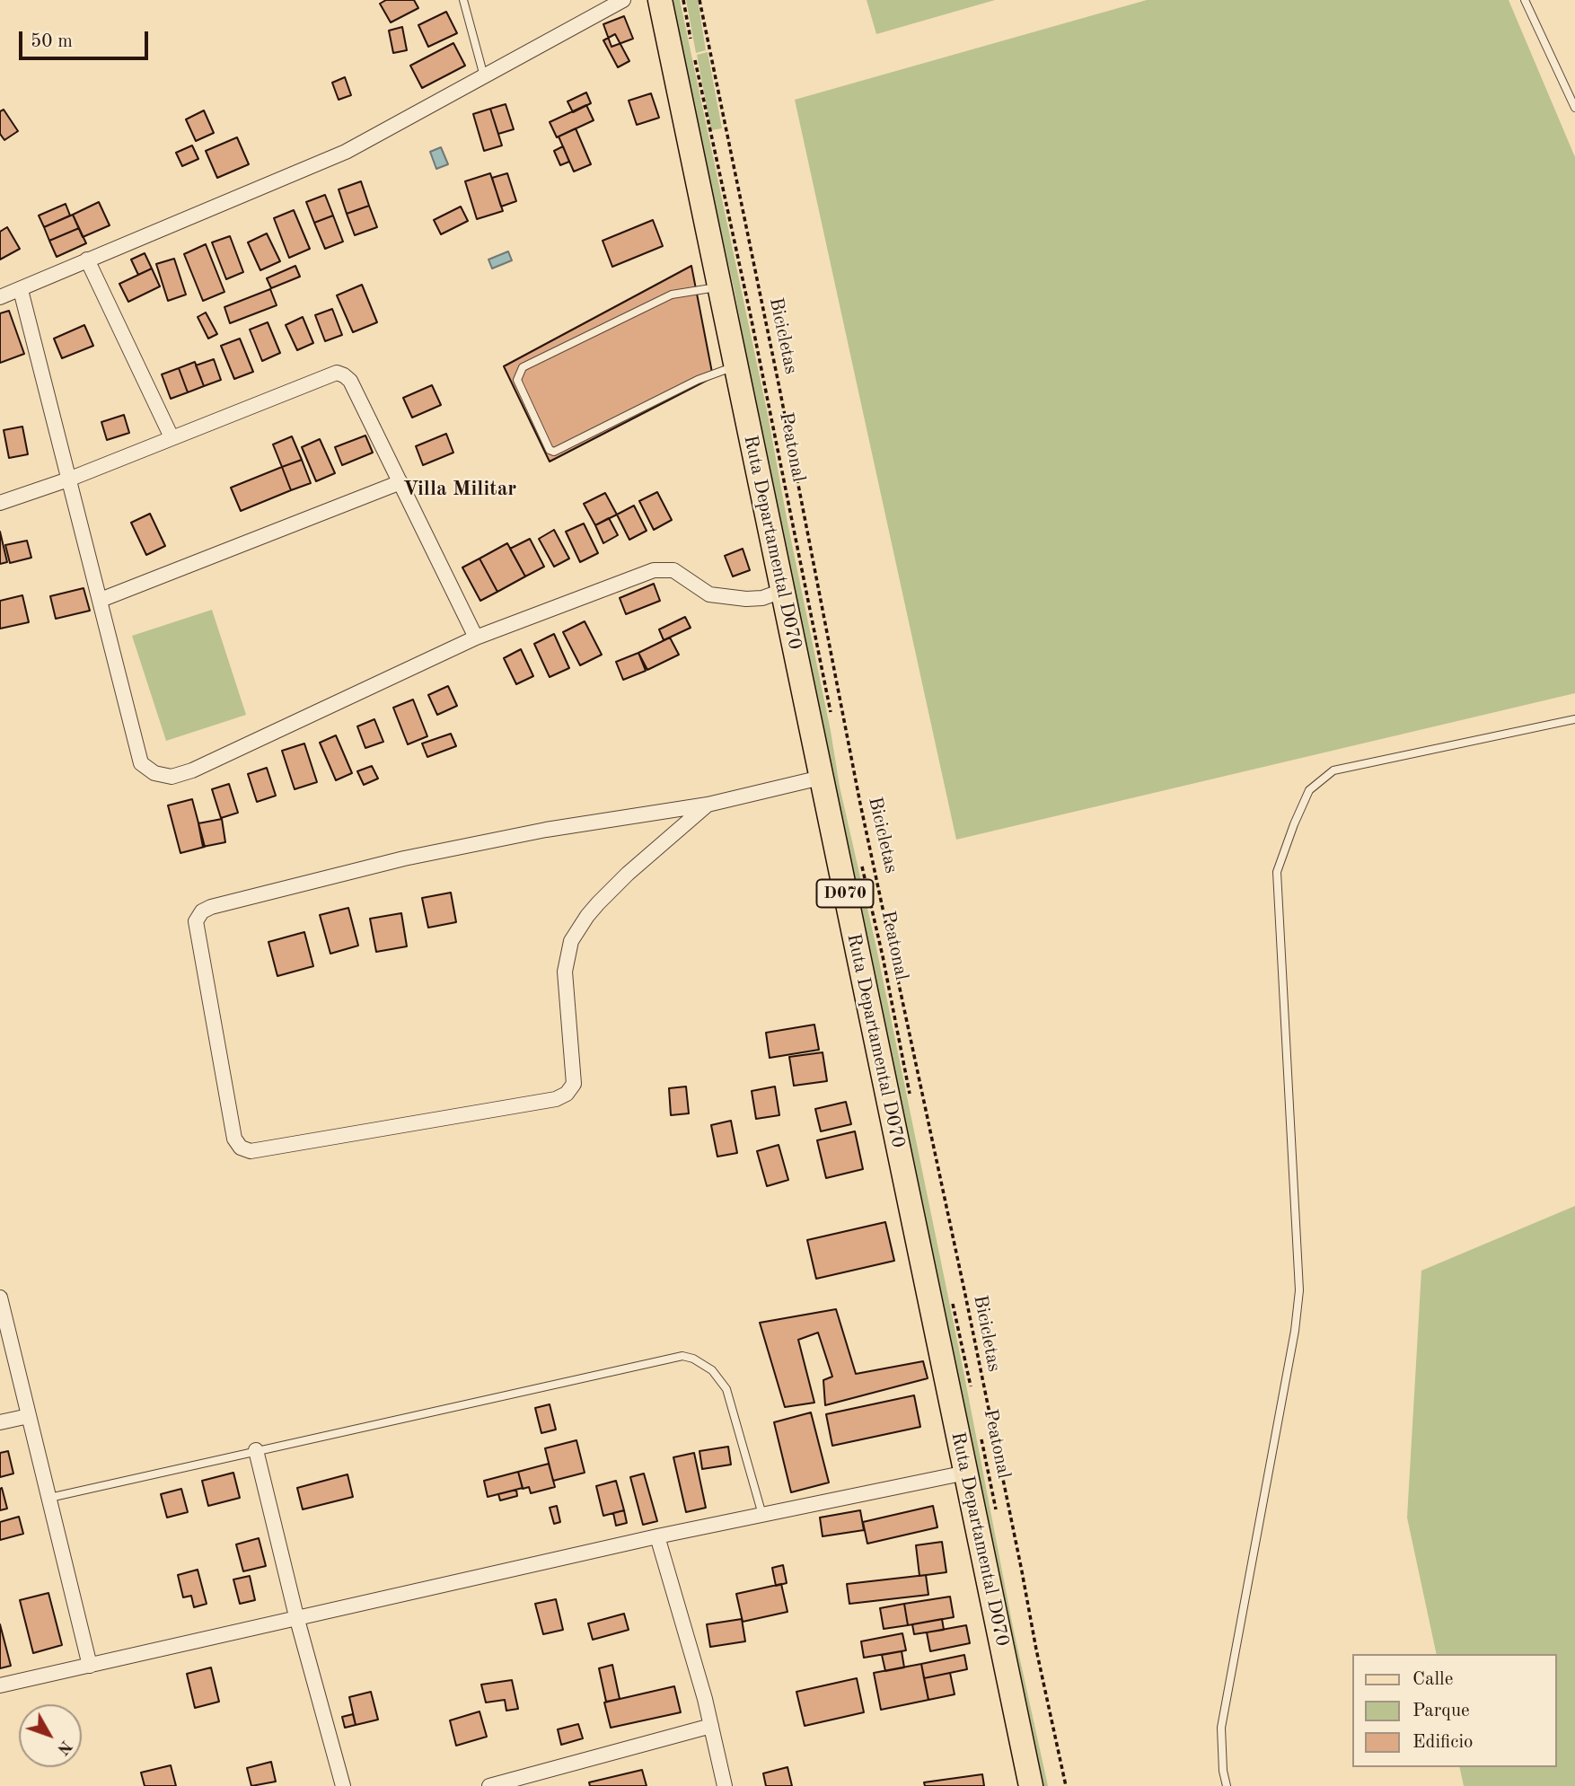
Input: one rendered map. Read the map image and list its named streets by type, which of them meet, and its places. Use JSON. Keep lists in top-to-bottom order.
{
  "streets": {
    "main road": ["Ruta Departamental D070", "D070"],
    "path": ["Bicicletas", "Peatonal"]
  },
  "districts": ["Villa Militar"],
  "legend": ["Calle", "Parque", "Edificio"],
  "scale_bar": "50 m",
  "north": "bottom right"
}
